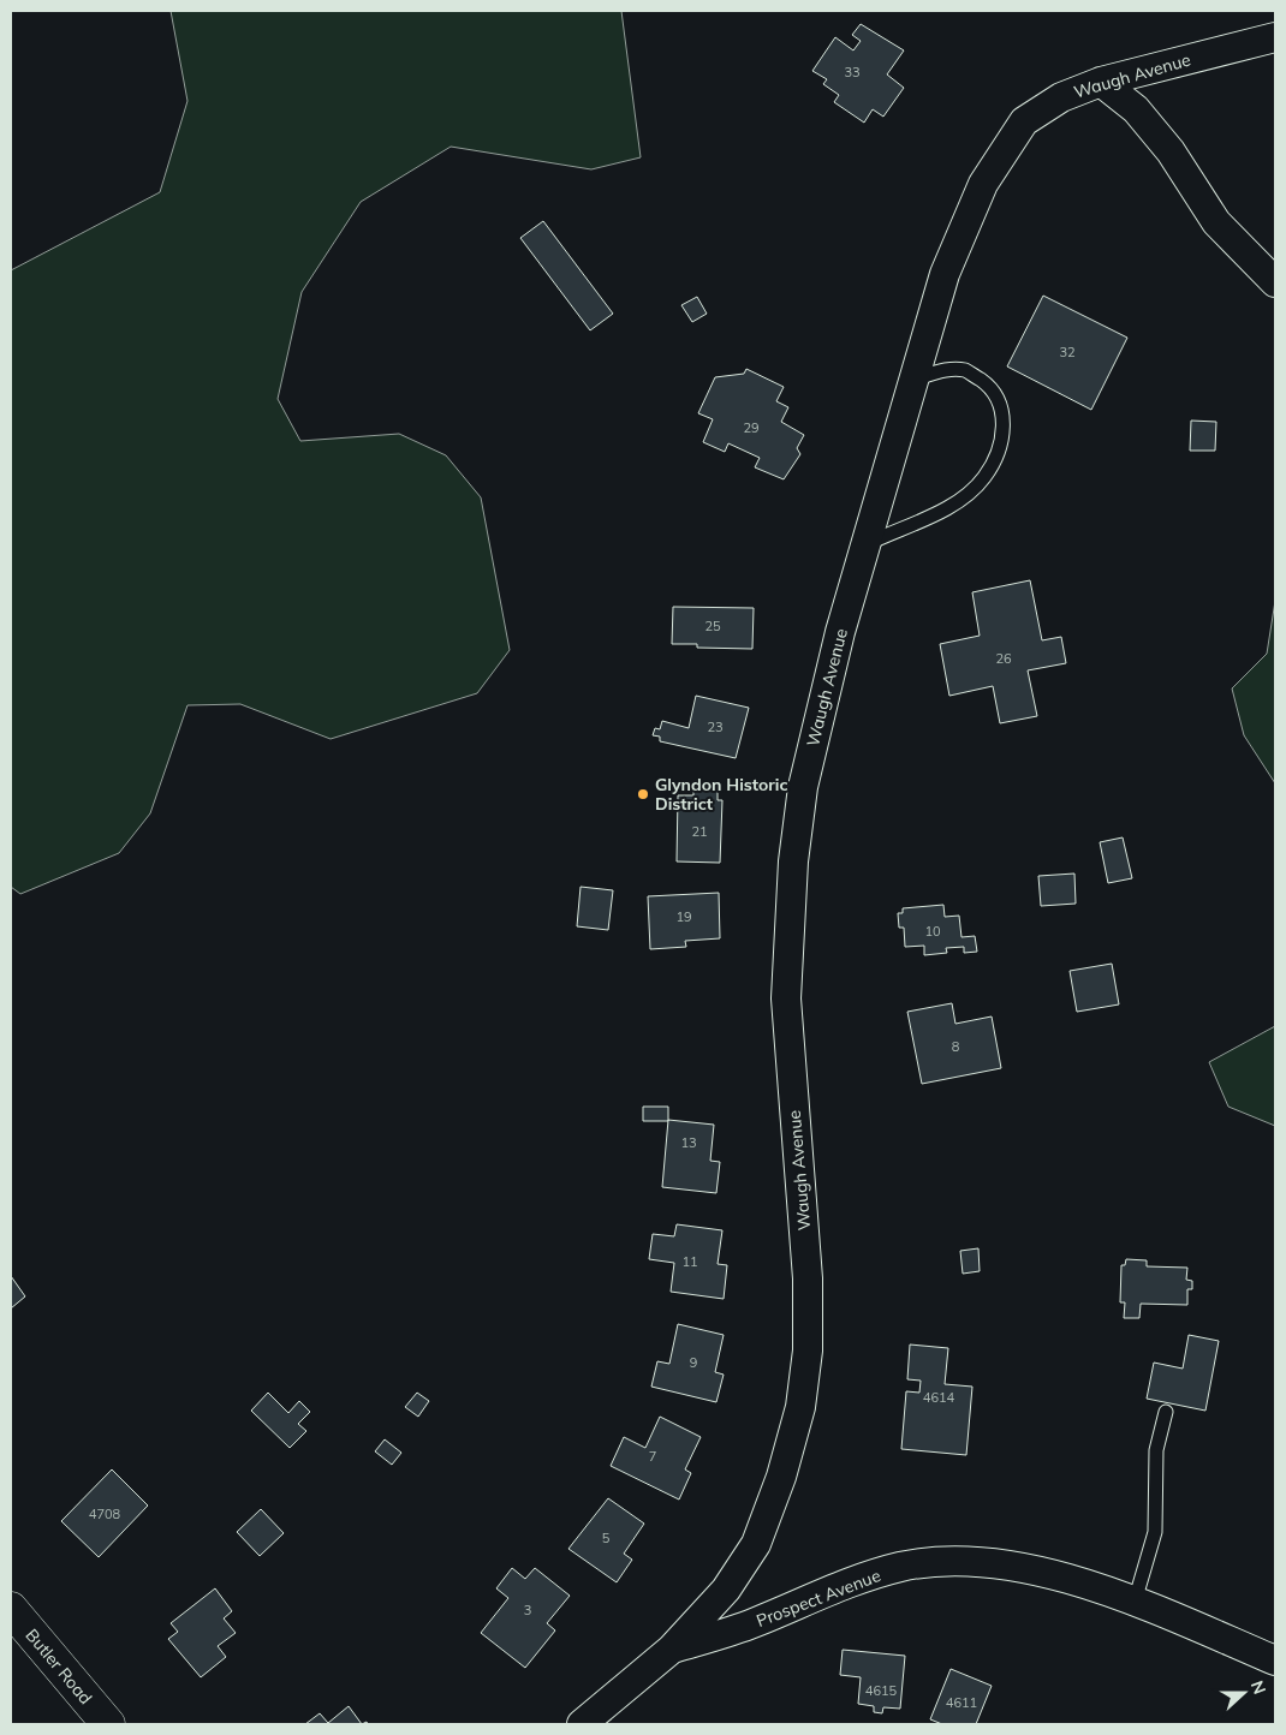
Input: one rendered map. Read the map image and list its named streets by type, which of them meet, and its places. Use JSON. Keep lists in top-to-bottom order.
{
  "streets": {
    "main road": ["Butler Road"],
    "street": ["Waugh Avenue", "Prospect Avenue"]
  },
  "crossings": [
    ["Waugh Avenue", "Prospect Avenue"]
  ],
  "places": ["Glyndon Historic District"],
  "house_numbers": [
    "33",
    "32",
    "29",
    "25",
    "26",
    "23",
    "21",
    "19",
    "10",
    "8",
    "13",
    "11",
    "9",
    "4614",
    "7",
    "4708",
    "5",
    "3",
    "4615",
    "4611"
  ],
  "north": "right"
}
